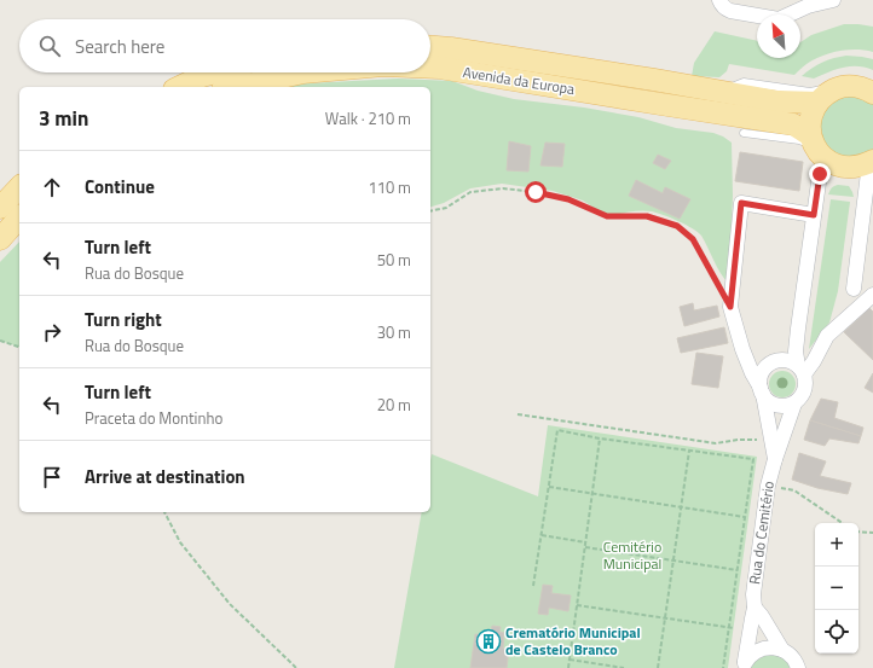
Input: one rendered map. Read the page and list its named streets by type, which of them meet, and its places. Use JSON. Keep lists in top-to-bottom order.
{
  "streets": {
    "main road": ["Avenida da Europa"],
    "street": ["Rua do Cemitério"]
  },
  "parks": ["Cemitério Municipal"],
  "places": {
    "building": ["Crematório Municipal de Castelo Branco"]
  },
  "north": "top left",
  "page": {
    "search": "Search here",
    "heading": ["3 min", "Walk · 210 m"],
    "list": [
      ["Continue", "110 m"],
      ["Turn left", "Rua do Bosque", "50 m"],
      ["Turn right", "Rua do Bosque", "30 m"],
      ["Turn left", "Praceta do Montinho", "20 m"],
      "Arrive at destination"
    ],
    "map_buttons": ["+", "−"]
  }
}
